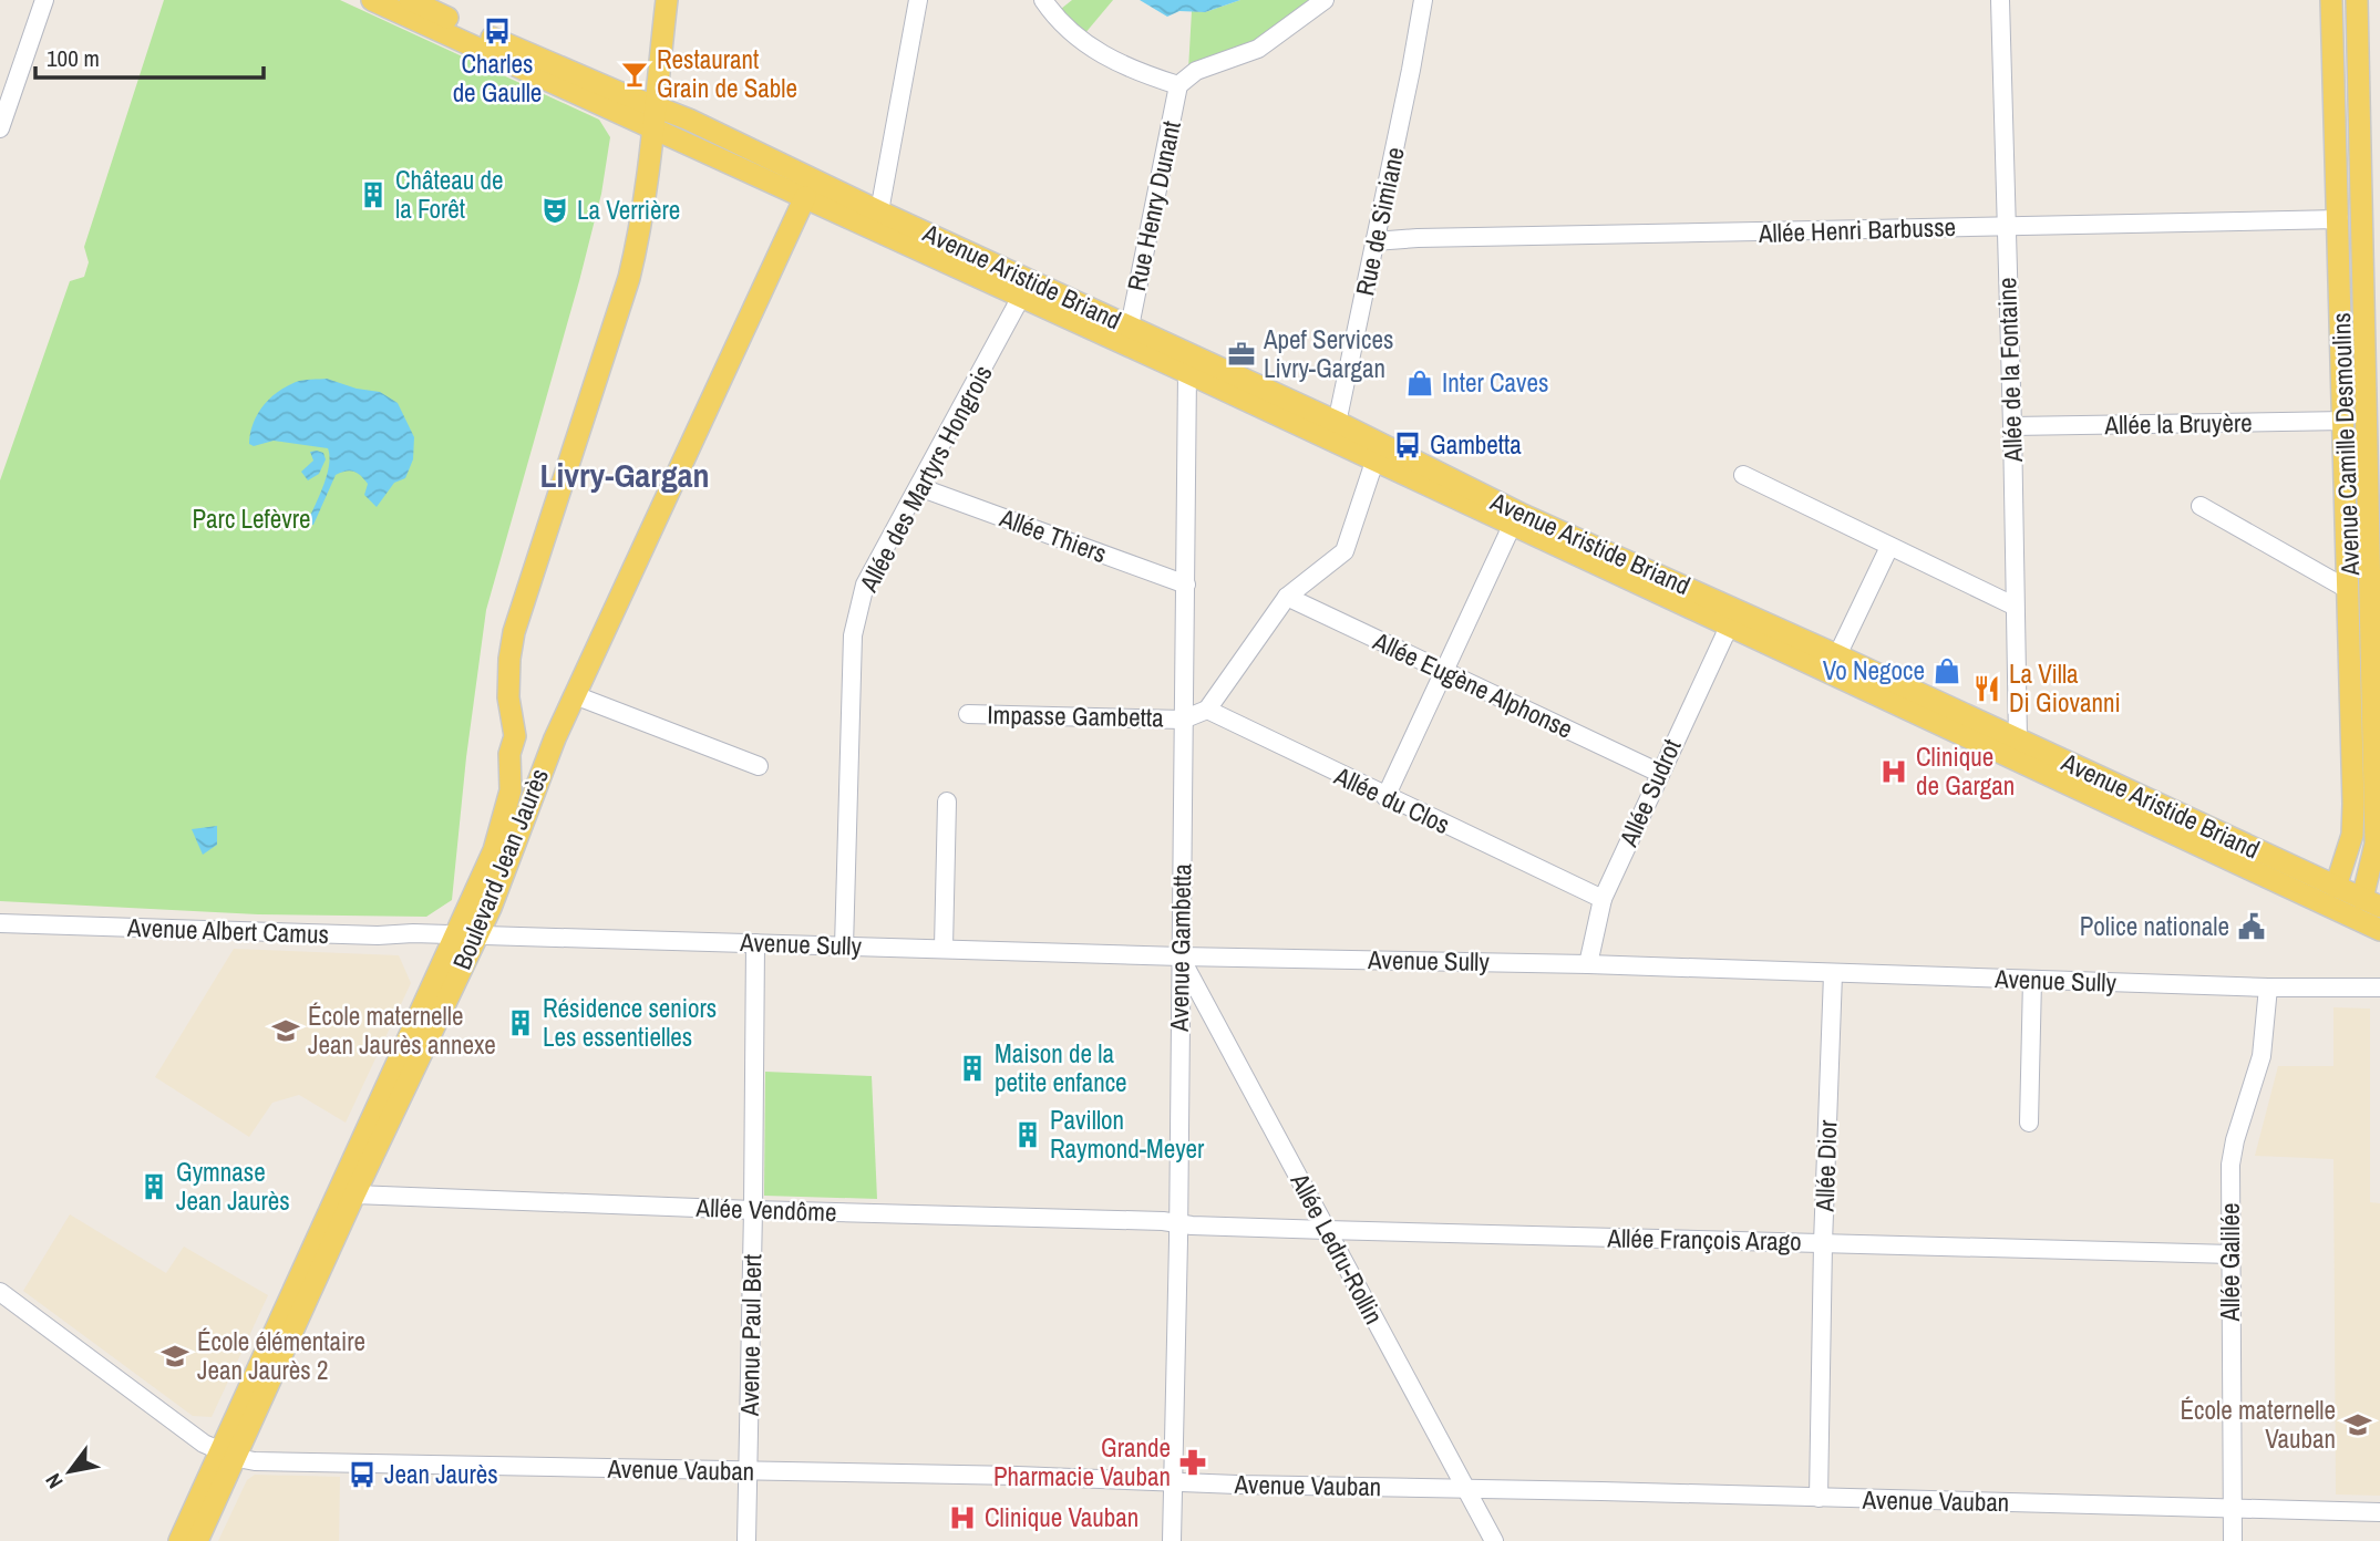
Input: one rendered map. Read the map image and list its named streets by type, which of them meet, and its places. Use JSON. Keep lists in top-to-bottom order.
{
  "streets": {
    "main road": ["Avenue Aristide Briand", "Avenue Camille Desmoulins", "Boulevard Jean Jaurès"],
    "street": [
      "Rue Henry Dunant",
      "Rue de Simiane",
      "Allée Henri Barbusse",
      "Allée de la Fontaine",
      "Allée la Bruyère",
      "Allée des Martyrs Hongrois",
      "Allée Thiers",
      "Allée Eugène Alphonse",
      "Impasse Gambetta",
      "Allée Sudrot",
      "Allée du Clos",
      "Avenue Albert Camus",
      "Avenue Sully",
      "Avenue Gambetta",
      "Allée Dior",
      "Allée Vendôme",
      "Allée François Arago",
      "Allée Ledru-Rollin",
      "Allée Galilée",
      "Avenue Paul Bert",
      "Avenue Vauban"
    ]
  },
  "crossings": [
    ["Rue Henry Dunant", "Avenue Aristide Briand"],
    ["Rue de Simiane", "Allée Henri Barbusse"],
    ["Rue de Simiane", "Avenue Aristide Briand"],
    ["Allée Henri Barbusse", "Allée de la Fontaine"],
    ["Allée Henri Barbusse", "Avenue Camille Desmoulins"],
    ["Avenue Aristide Briand", "Allée de la Fontaine"],
    ["Avenue Aristide Briand", "Avenue Camille Desmoulins"],
    ["Avenue Aristide Briand", "Allée des Martyrs Hongrois"],
    ["Avenue Aristide Briand", "Allée Sudrot"],
    ["Avenue Aristide Briand", "Boulevard Jean Jaurès"],
    ["Avenue Aristide Briand", "Avenue Gambetta"],
    ["Allée de la Fontaine", "Allée la Bruyère"],
    ["Allée la Bruyère", "Avenue Camille Desmoulins"],
    ["Allée des Martyrs Hongrois", "Allée Thiers"],
    ["Allée des Martyrs Hongrois", "Avenue Sully"],
    ["Allée Thiers", "Avenue Gambetta"],
    ["Allée Eugène Alphonse", "Allée Sudrot"],
    ["Impasse Gambetta", "Avenue Gambetta"],
    ["Allée Sudrot", "Allée du Clos"],
    ["Allée Sudrot", "Avenue Sully"],
    ["Boulevard Jean Jaurès", "Avenue Albert Camus"],
    ["Boulevard Jean Jaurès", "Avenue Sully"],
    ["Boulevard Jean Jaurès", "Allée Vendôme"],
    ["Boulevard Jean Jaurès", "Avenue Vauban"],
    ["Avenue Albert Camus", "Avenue Sully"],
    ["Avenue Sully", "Avenue Gambetta"],
    ["Avenue Sully", "Allée Dior"],
    ["Avenue Sully", "Allée Ledru-Rollin"],
    ["Avenue Sully", "Allée Galilée"],
    ["Avenue Sully", "Avenue Paul Bert"],
    ["Avenue Gambetta", "Allée Vendôme"],
    ["Avenue Gambetta", "Allée François Arago"],
    ["Avenue Gambetta", "Allée Ledru-Rollin"],
    ["Avenue Gambetta", "Avenue Vauban"],
    ["Allée Dior", "Allée François Arago"],
    ["Allée Dior", "Avenue Vauban"],
    ["Allée Vendôme", "Allée François Arago"],
    ["Allée Vendôme", "Avenue Paul Bert"],
    ["Allée François Arago", "Allée Ledru-Rollin"],
    ["Allée François Arago", "Allée Galilée"],
    ["Allée Ledru-Rollin", "Avenue Vauban"],
    ["Allée Galilée", "Avenue Vauban"],
    ["Avenue Paul Bert", "Avenue Vauban"]
  ],
  "districts": ["Livry-Gargan"],
  "parks": ["Parc Lefèvre"],
  "places": {
    "bus stop": ["Charles de Gaulle", "Gambetta", "Jean Jaurès"],
    "bar": ["Restaurant Grain de Sable"],
    "building": [
      "Château de la Forêt",
      "Résidence seniors Les essentielles",
      "Maison de la petite enfance",
      "Pavillon Raymond-Meyer",
      "Gymnase Jean Jaurès"
    ],
    "theatre": ["La Verrière"],
    "office": ["Apef Services Livry-Gargan"],
    "shop": ["Inter Caves", "Vo Negoce"],
    "restaurant": ["La Villa Di Giovanni"],
    "hospital": ["Clinique de Gargan", "Clinique Vauban"],
    "public building": ["Police nationale"],
    "school or university": ["École maternelle Jean Jaurès annexe", "École élémentaire Jean Jaurès 2", "École maternelle Vauban"],
    "pharmacy": ["Grande Pharmacie Vauban"]
  },
  "scale_bar": "100 m",
  "north": "bottom left"
}
